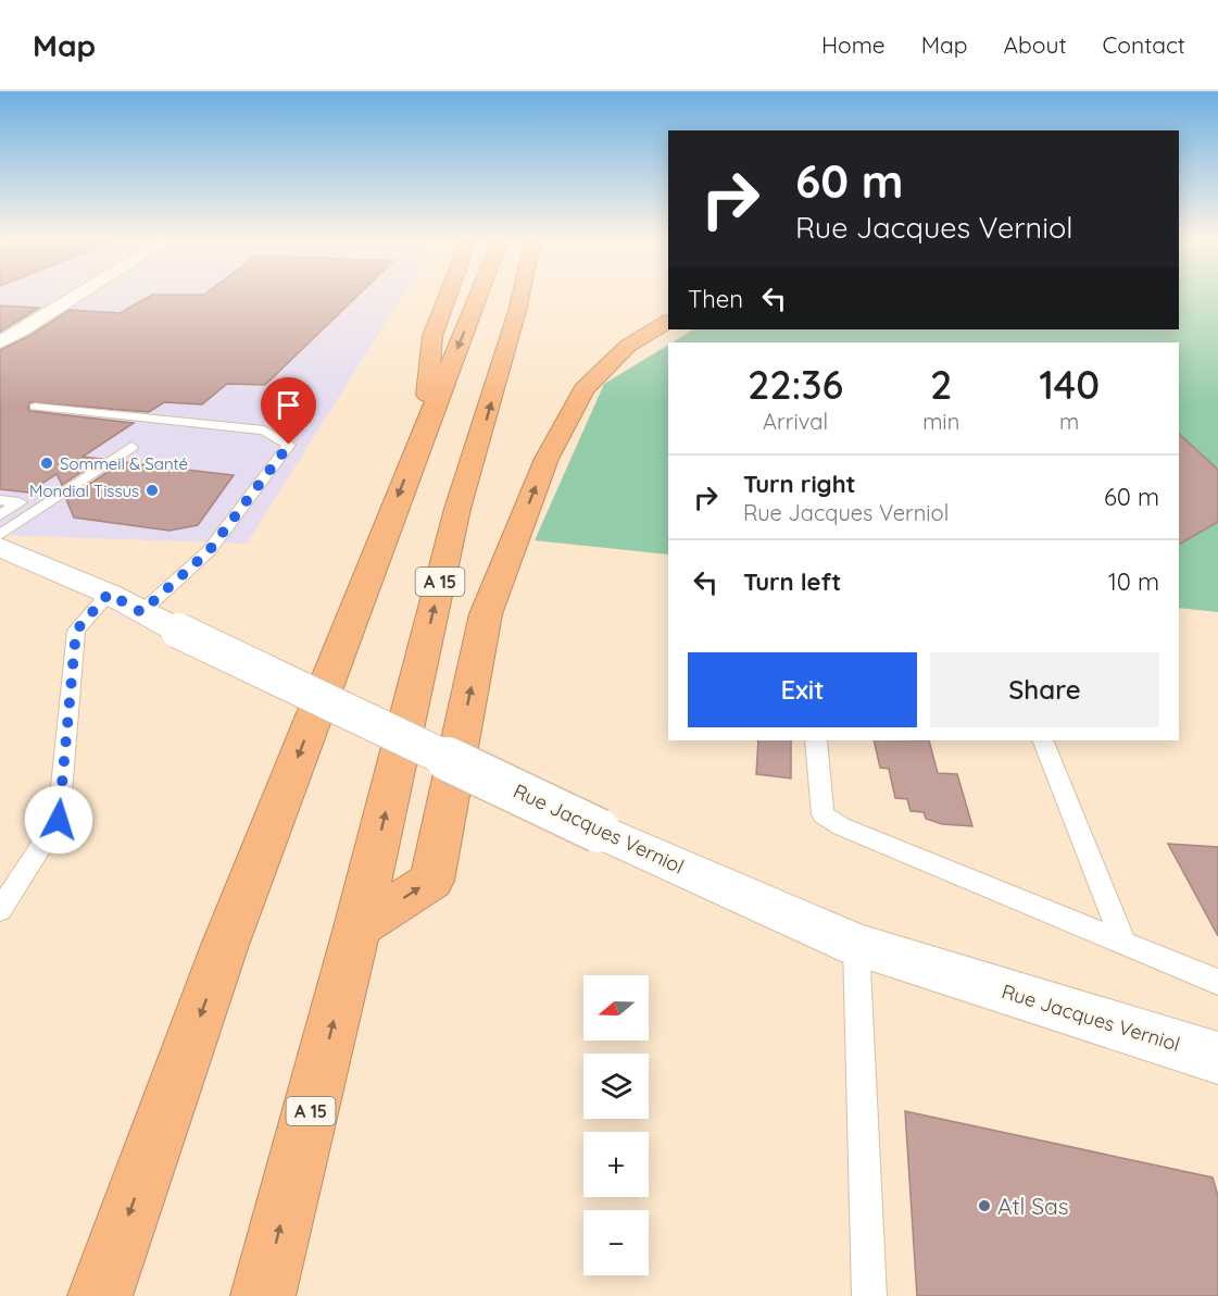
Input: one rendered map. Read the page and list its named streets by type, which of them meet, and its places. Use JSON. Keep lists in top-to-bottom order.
{
  "streets": {
    "highway": ["A 15"],
    "street": ["Rue Jacques Verniol"]
  },
  "places": ["Sommeil & Santé", "Mondial Tissus", "Atl Sas"],
  "north": "left",
  "page": {
    "header": "Map",
    "nav": [
      "Home",
      "Map",
      "About",
      "Contact"
    ],
    "turn": ["60 m", "Rue Jacques Verniol"],
    "then": "Then",
    "eta": [
      "22:36",
      "Arrival",
      "2",
      "min",
      "140",
      "m"
    ],
    "list": [
      {
        "name": "Turn right",
        "note": "Rue Jacques Verniol",
        "value": "60 m"
      },
      {
        "name": "Turn left",
        "value": "10 m"
      }
    ],
    "buttons": ["Exit", "Share"],
    "map_buttons": ["+", "−"]
  }
}
